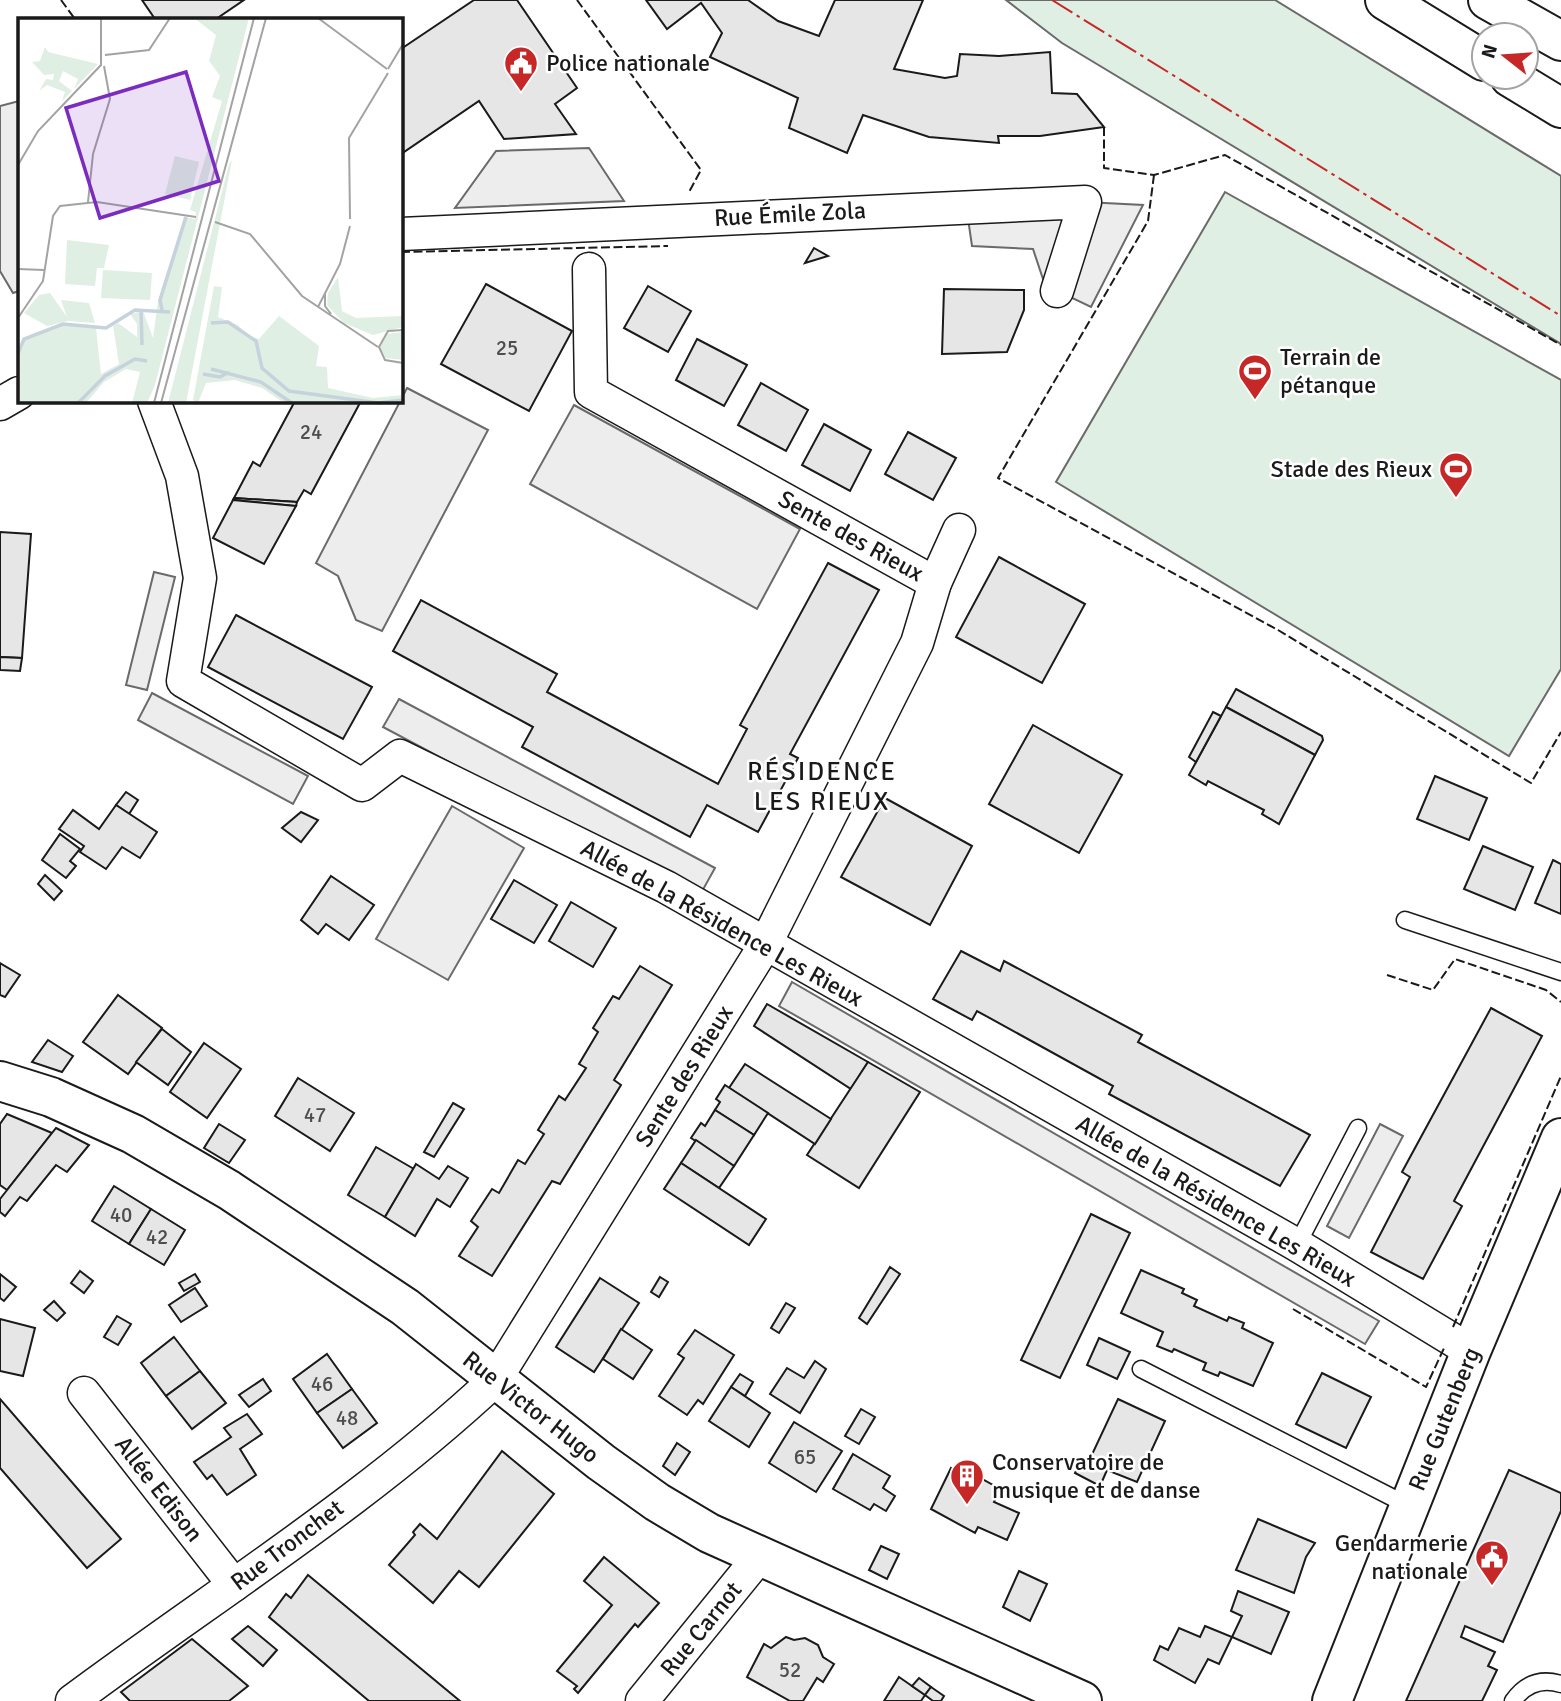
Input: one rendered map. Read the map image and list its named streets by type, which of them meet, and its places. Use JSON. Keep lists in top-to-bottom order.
{
  "streets": {
    "main road": ["Rue Victor Hugo", "Rue Gutenberg"],
    "street": [
      "Rue Émile Zola",
      "Sente des Rieux",
      "Allée de la Résidence Les Rieux",
      "Allée Edison",
      "Rue Tronchet",
      "Rue Carnot"
    ]
  },
  "crossings": [
    ["Sente des Rieux", "Allée de la Résidence Les Rieux"],
    ["Sente des Rieux", "Rue Victor Hugo"],
    ["Sente des Rieux", "Rue Tronchet"],
    ["Allée de la Résidence Les Rieux", "Rue Gutenberg"],
    ["Rue Victor Hugo", "Rue Tronchet"],
    ["Rue Victor Hugo", "Rue Carnot"],
    ["Allée Edison", "Rue Tronchet"]
  ],
  "districts": ["RÉSIDENCE LES RIEUX"],
  "places": {
    "public building": ["Police nationale", "Gendarmerie nationale"],
    "sports": ["Terrain de pétanque", "Stade des Rieux"],
    "building": ["Conservatoire de musique et de danse"]
  },
  "house_numbers": [
    "25",
    "24",
    "47",
    "40",
    "42",
    "46",
    "48",
    "65",
    "52"
  ],
  "north": "left"
}
